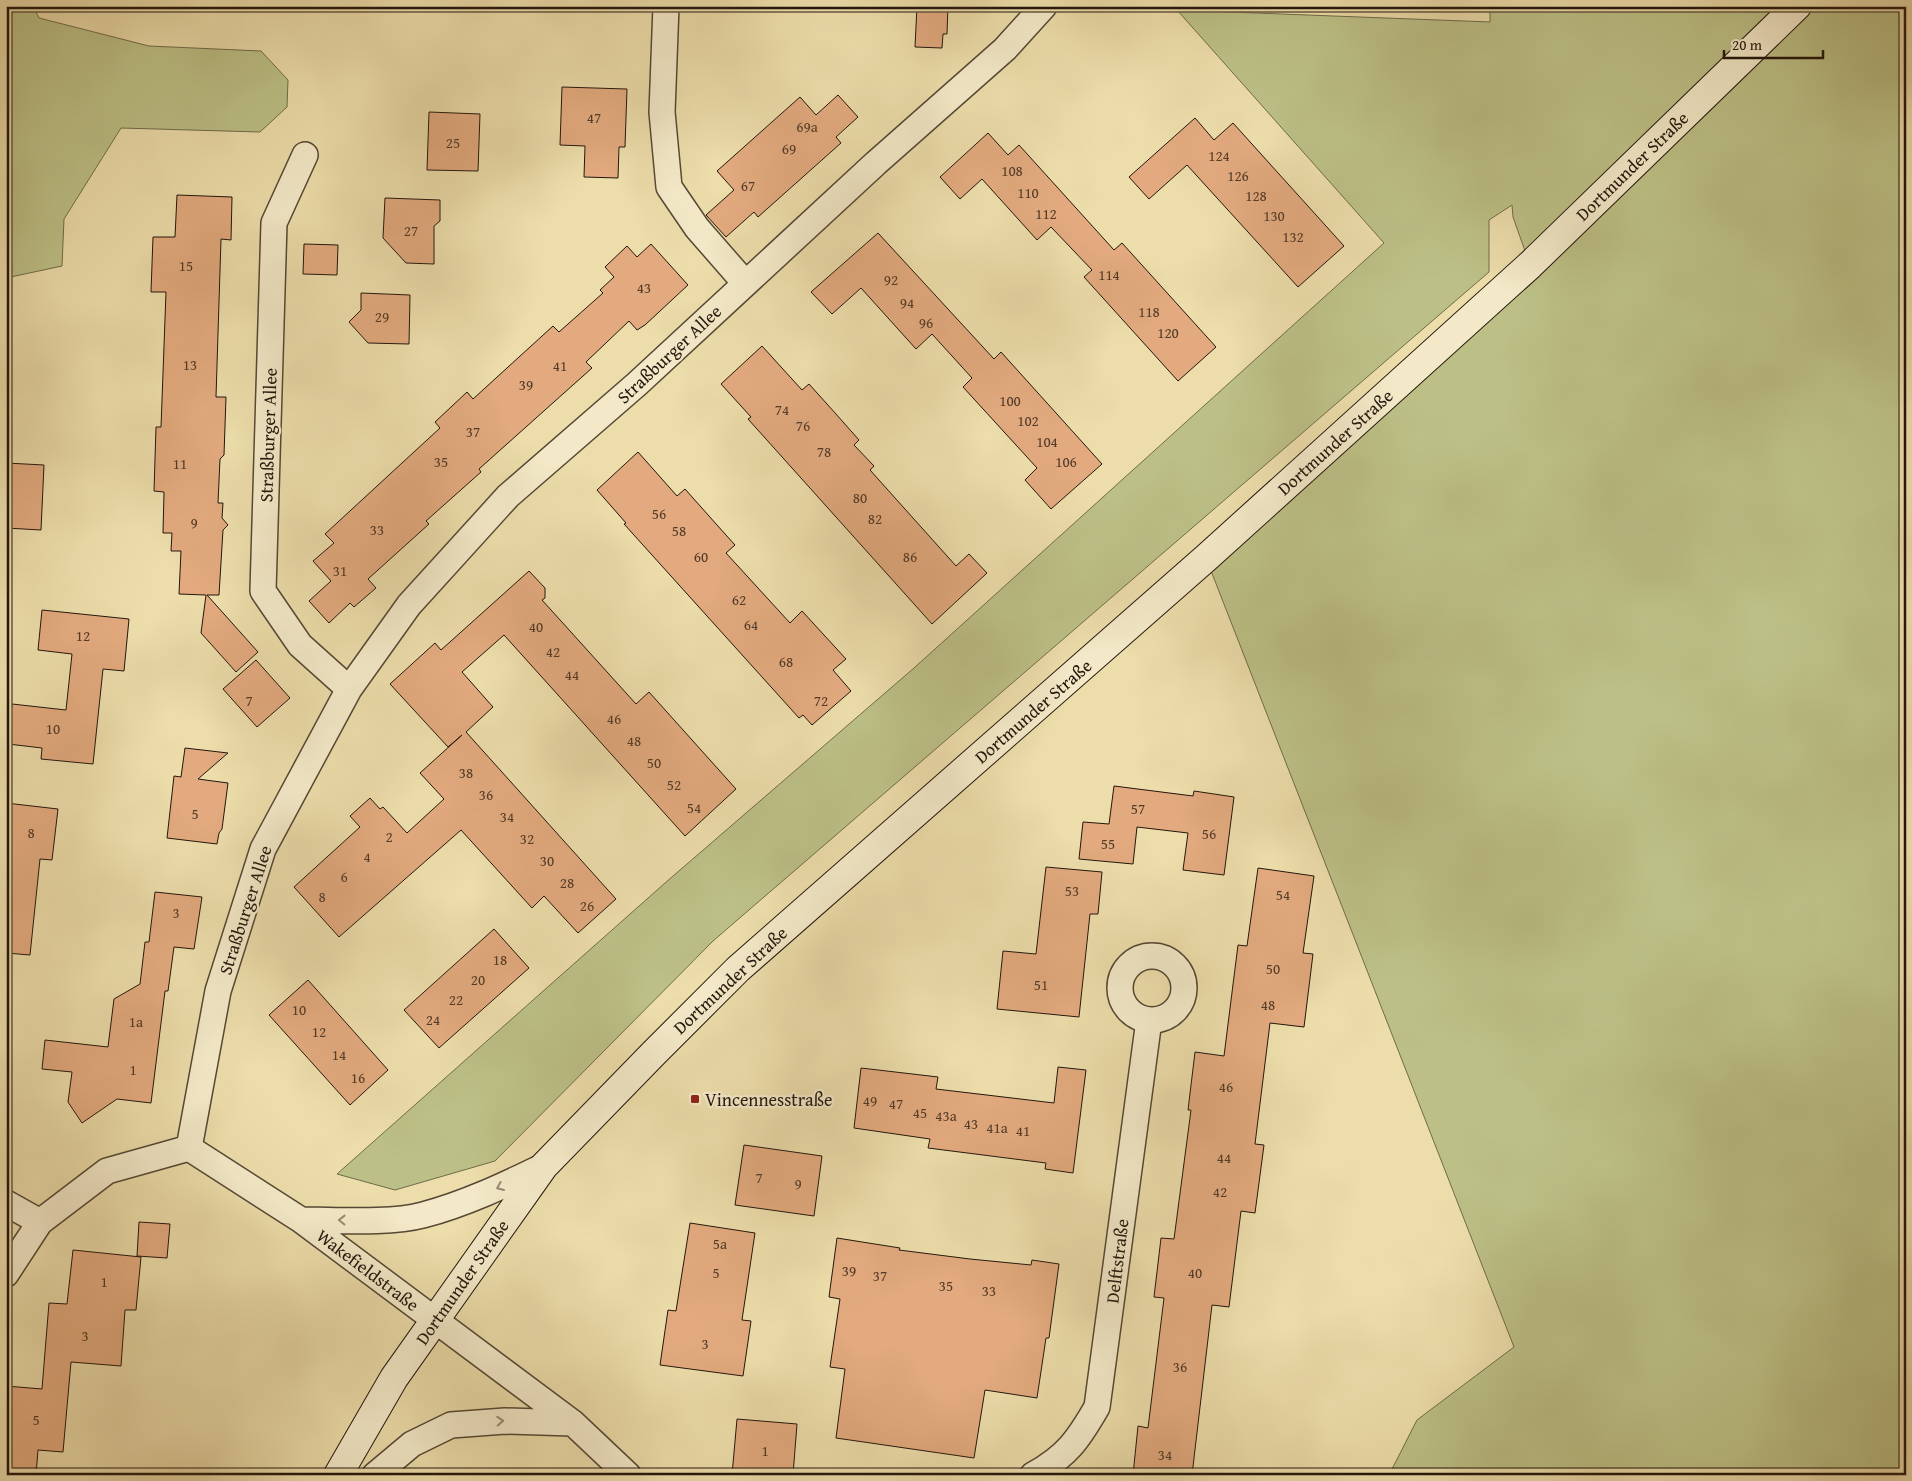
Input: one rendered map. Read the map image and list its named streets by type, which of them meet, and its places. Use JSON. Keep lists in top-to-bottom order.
{
  "streets": {
    "main road": ["Dortmunder Straße"],
    "street": ["Straßburger Allee", "Delftstraße", "Wakefieldstraße"]
  },
  "crossings": [
    ["Dortmunder Straße", "Wakefieldstraße"],
    ["Straßburger Allee", "Wakefieldstraße"]
  ],
  "places": {
    "transit": ["Vincennesstraße"]
  },
  "house_numbers": [
    "47",
    "69a",
    "25",
    "69",
    "124",
    "108",
    "126",
    "67",
    "110",
    "128",
    "112",
    "130",
    "27",
    "132",
    "15",
    "114",
    "92",
    "43",
    "94",
    "118",
    "29",
    "96",
    "120",
    "13",
    "41",
    "39",
    "100",
    "74",
    "102",
    "76",
    "37",
    "104",
    "78",
    "35",
    "106",
    "11",
    "80",
    "56",
    "82",
    "9",
    "33",
    "58",
    "60",
    "86",
    "31",
    "62",
    "64",
    "40",
    "12",
    "42",
    "68",
    "44",
    "7",
    "72",
    "46",
    "10",
    "48",
    "50",
    "38",
    "52",
    "36",
    "54",
    "57",
    "5",
    "34",
    "8",
    "56",
    "2",
    "32",
    "55",
    "4",
    "30",
    "6",
    "28",
    "53",
    "54",
    "8",
    "26",
    "3",
    "18",
    "50",
    "20",
    "51",
    "22",
    "48",
    "10",
    "24",
    "1a",
    "12",
    "14",
    "1",
    "16",
    "46",
    "49",
    "47",
    "45",
    "43a",
    "43",
    "41a",
    "41",
    "44",
    "7",
    "9",
    "42",
    "5a",
    "39",
    "5",
    "40",
    "37",
    "1",
    "35",
    "33",
    "3",
    "3",
    "36",
    "5",
    "1",
    "34"
  ],
  "scale_bar": "20 m"
}
